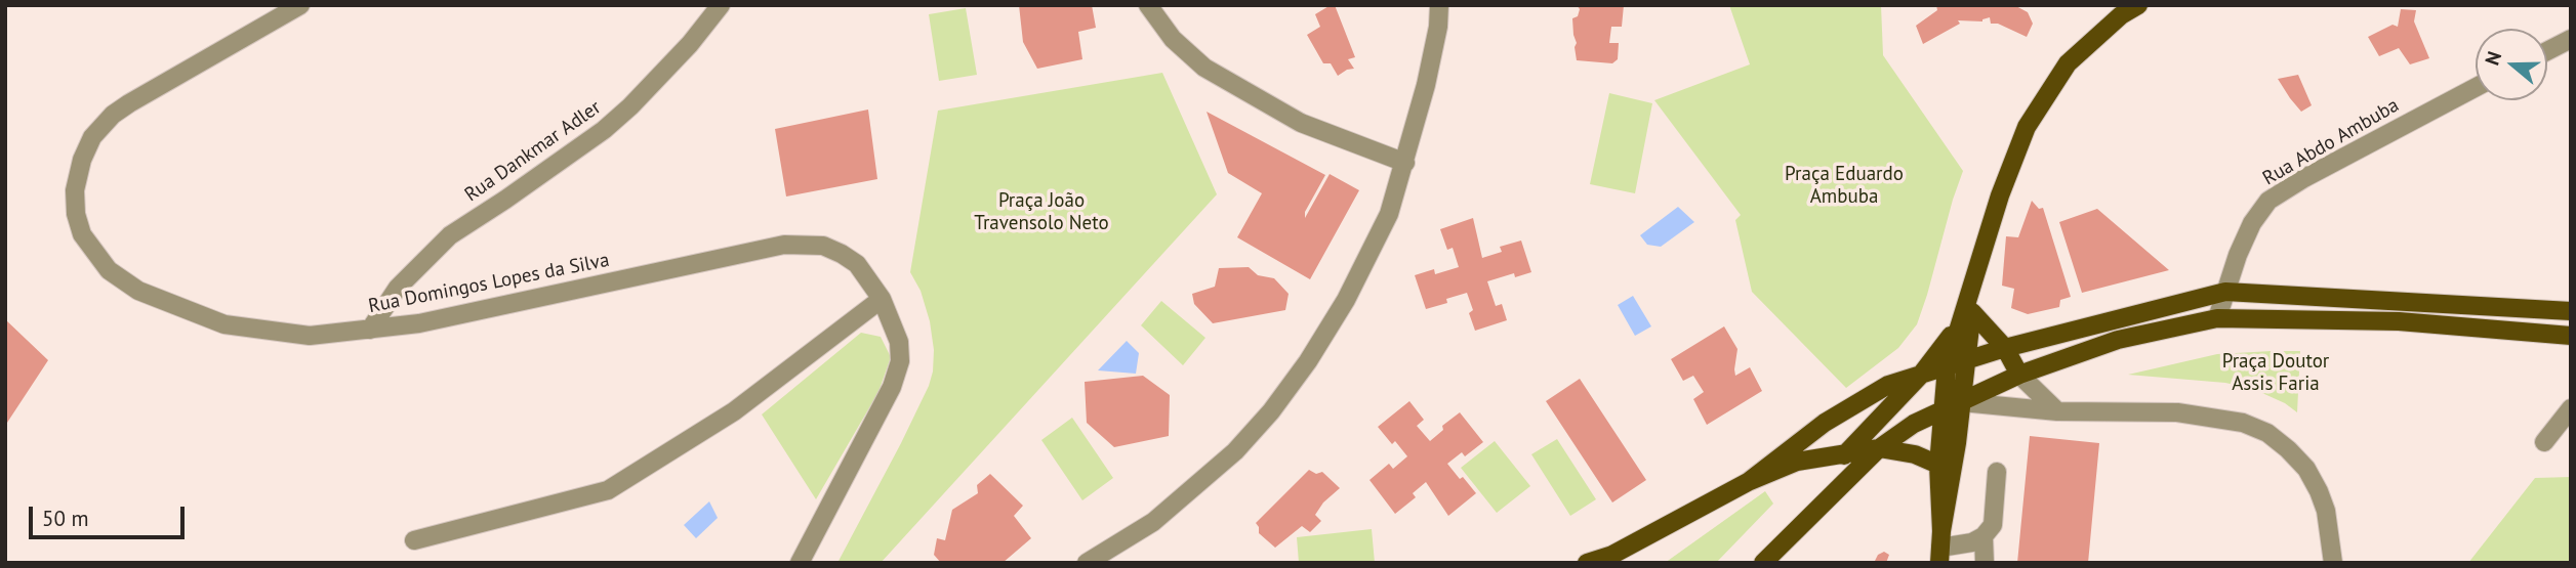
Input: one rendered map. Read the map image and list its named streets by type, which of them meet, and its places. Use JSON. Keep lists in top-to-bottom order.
{
  "streets": {
    "street": ["Rua Abdo Ambuba", "Rua Dankmar Adler", "Rua Domingos Lopes da Silva"]
  },
  "crossings": [
    ["Rua Dankmar Adler", "Rua Domingos Lopes da Silva"]
  ],
  "parks": ["Praça Eduardo Ambuba", "Praça João Travensolo Neto", "Praça Doutor Assis Faria"],
  "scale_bar": "50 m",
  "north": "left"
}
